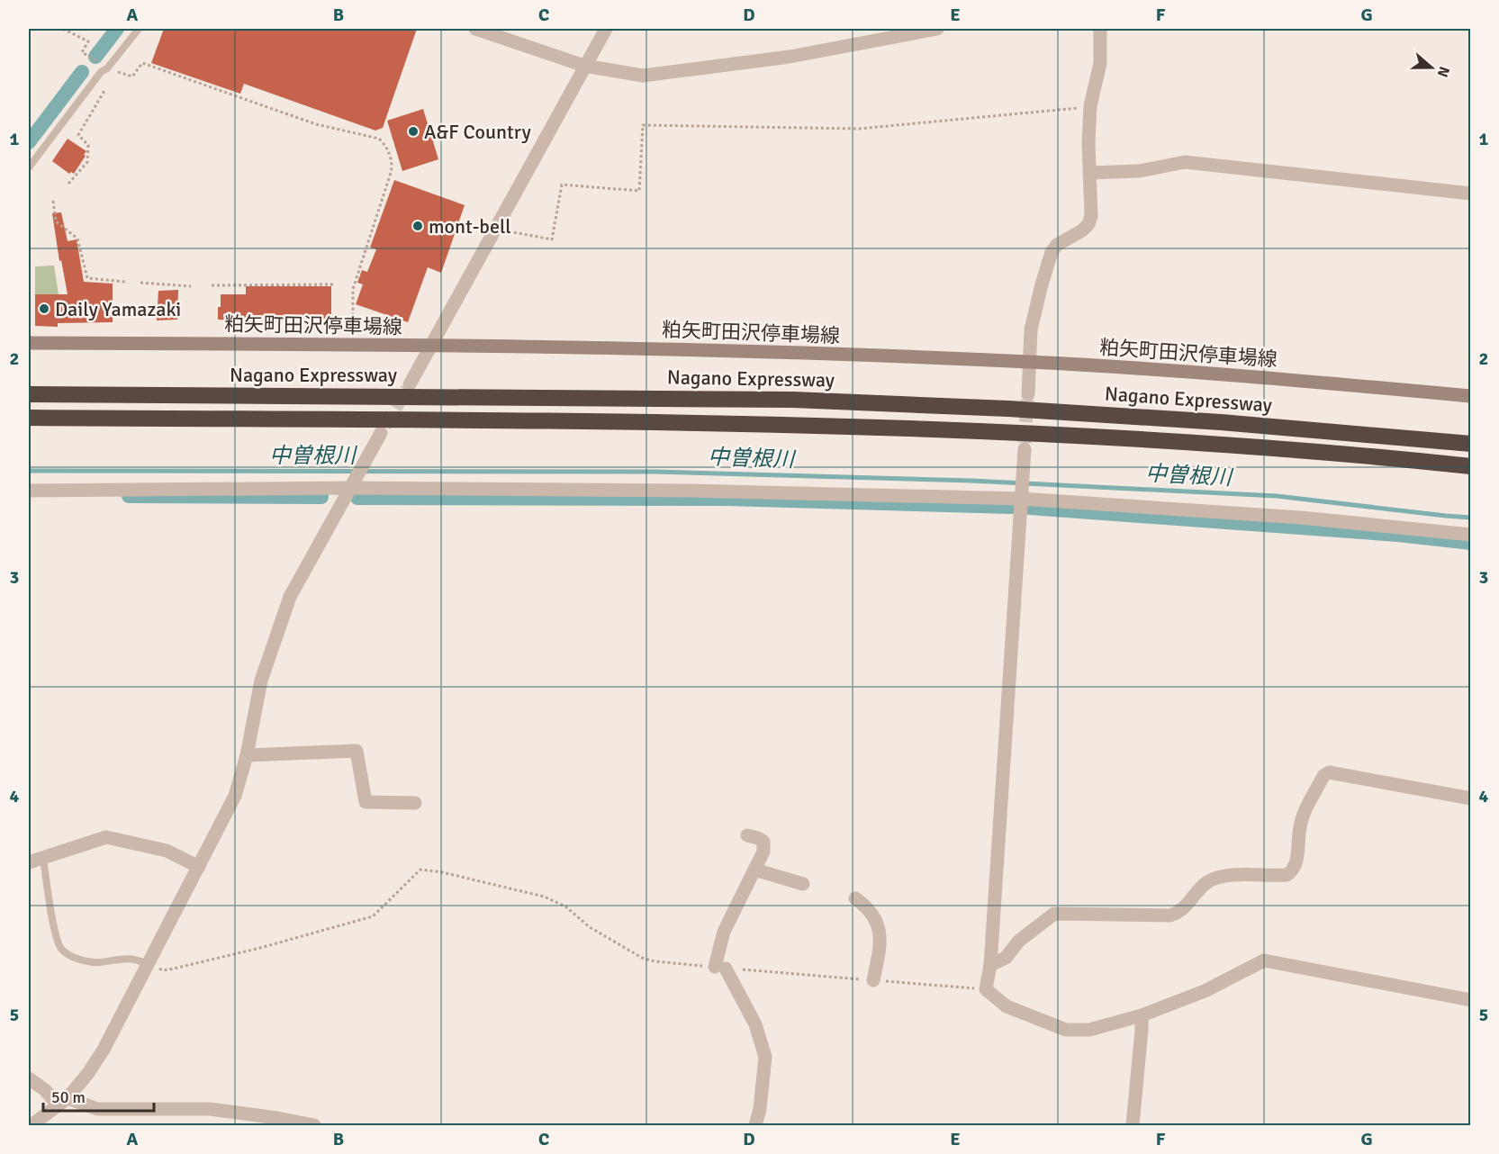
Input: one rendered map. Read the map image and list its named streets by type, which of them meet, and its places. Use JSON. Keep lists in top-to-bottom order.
{
  "streets": {
    "highway": ["Nagano Expressway"],
    "main road": ["粕矢町田沢停車場線"]
  },
  "water": ["中曽根川"],
  "places": ["A&F Country", "mont-bell", "Daily Yamazaki"],
  "scale_bar": "50 m",
  "north": "right",
  "grid": {
    "columns": [
      "A",
      "B",
      "C",
      "D",
      "E",
      "F",
      "G"
    ],
    "rows": [
      "1",
      "2",
      "3",
      "4",
      "5"
    ]
  }
}
